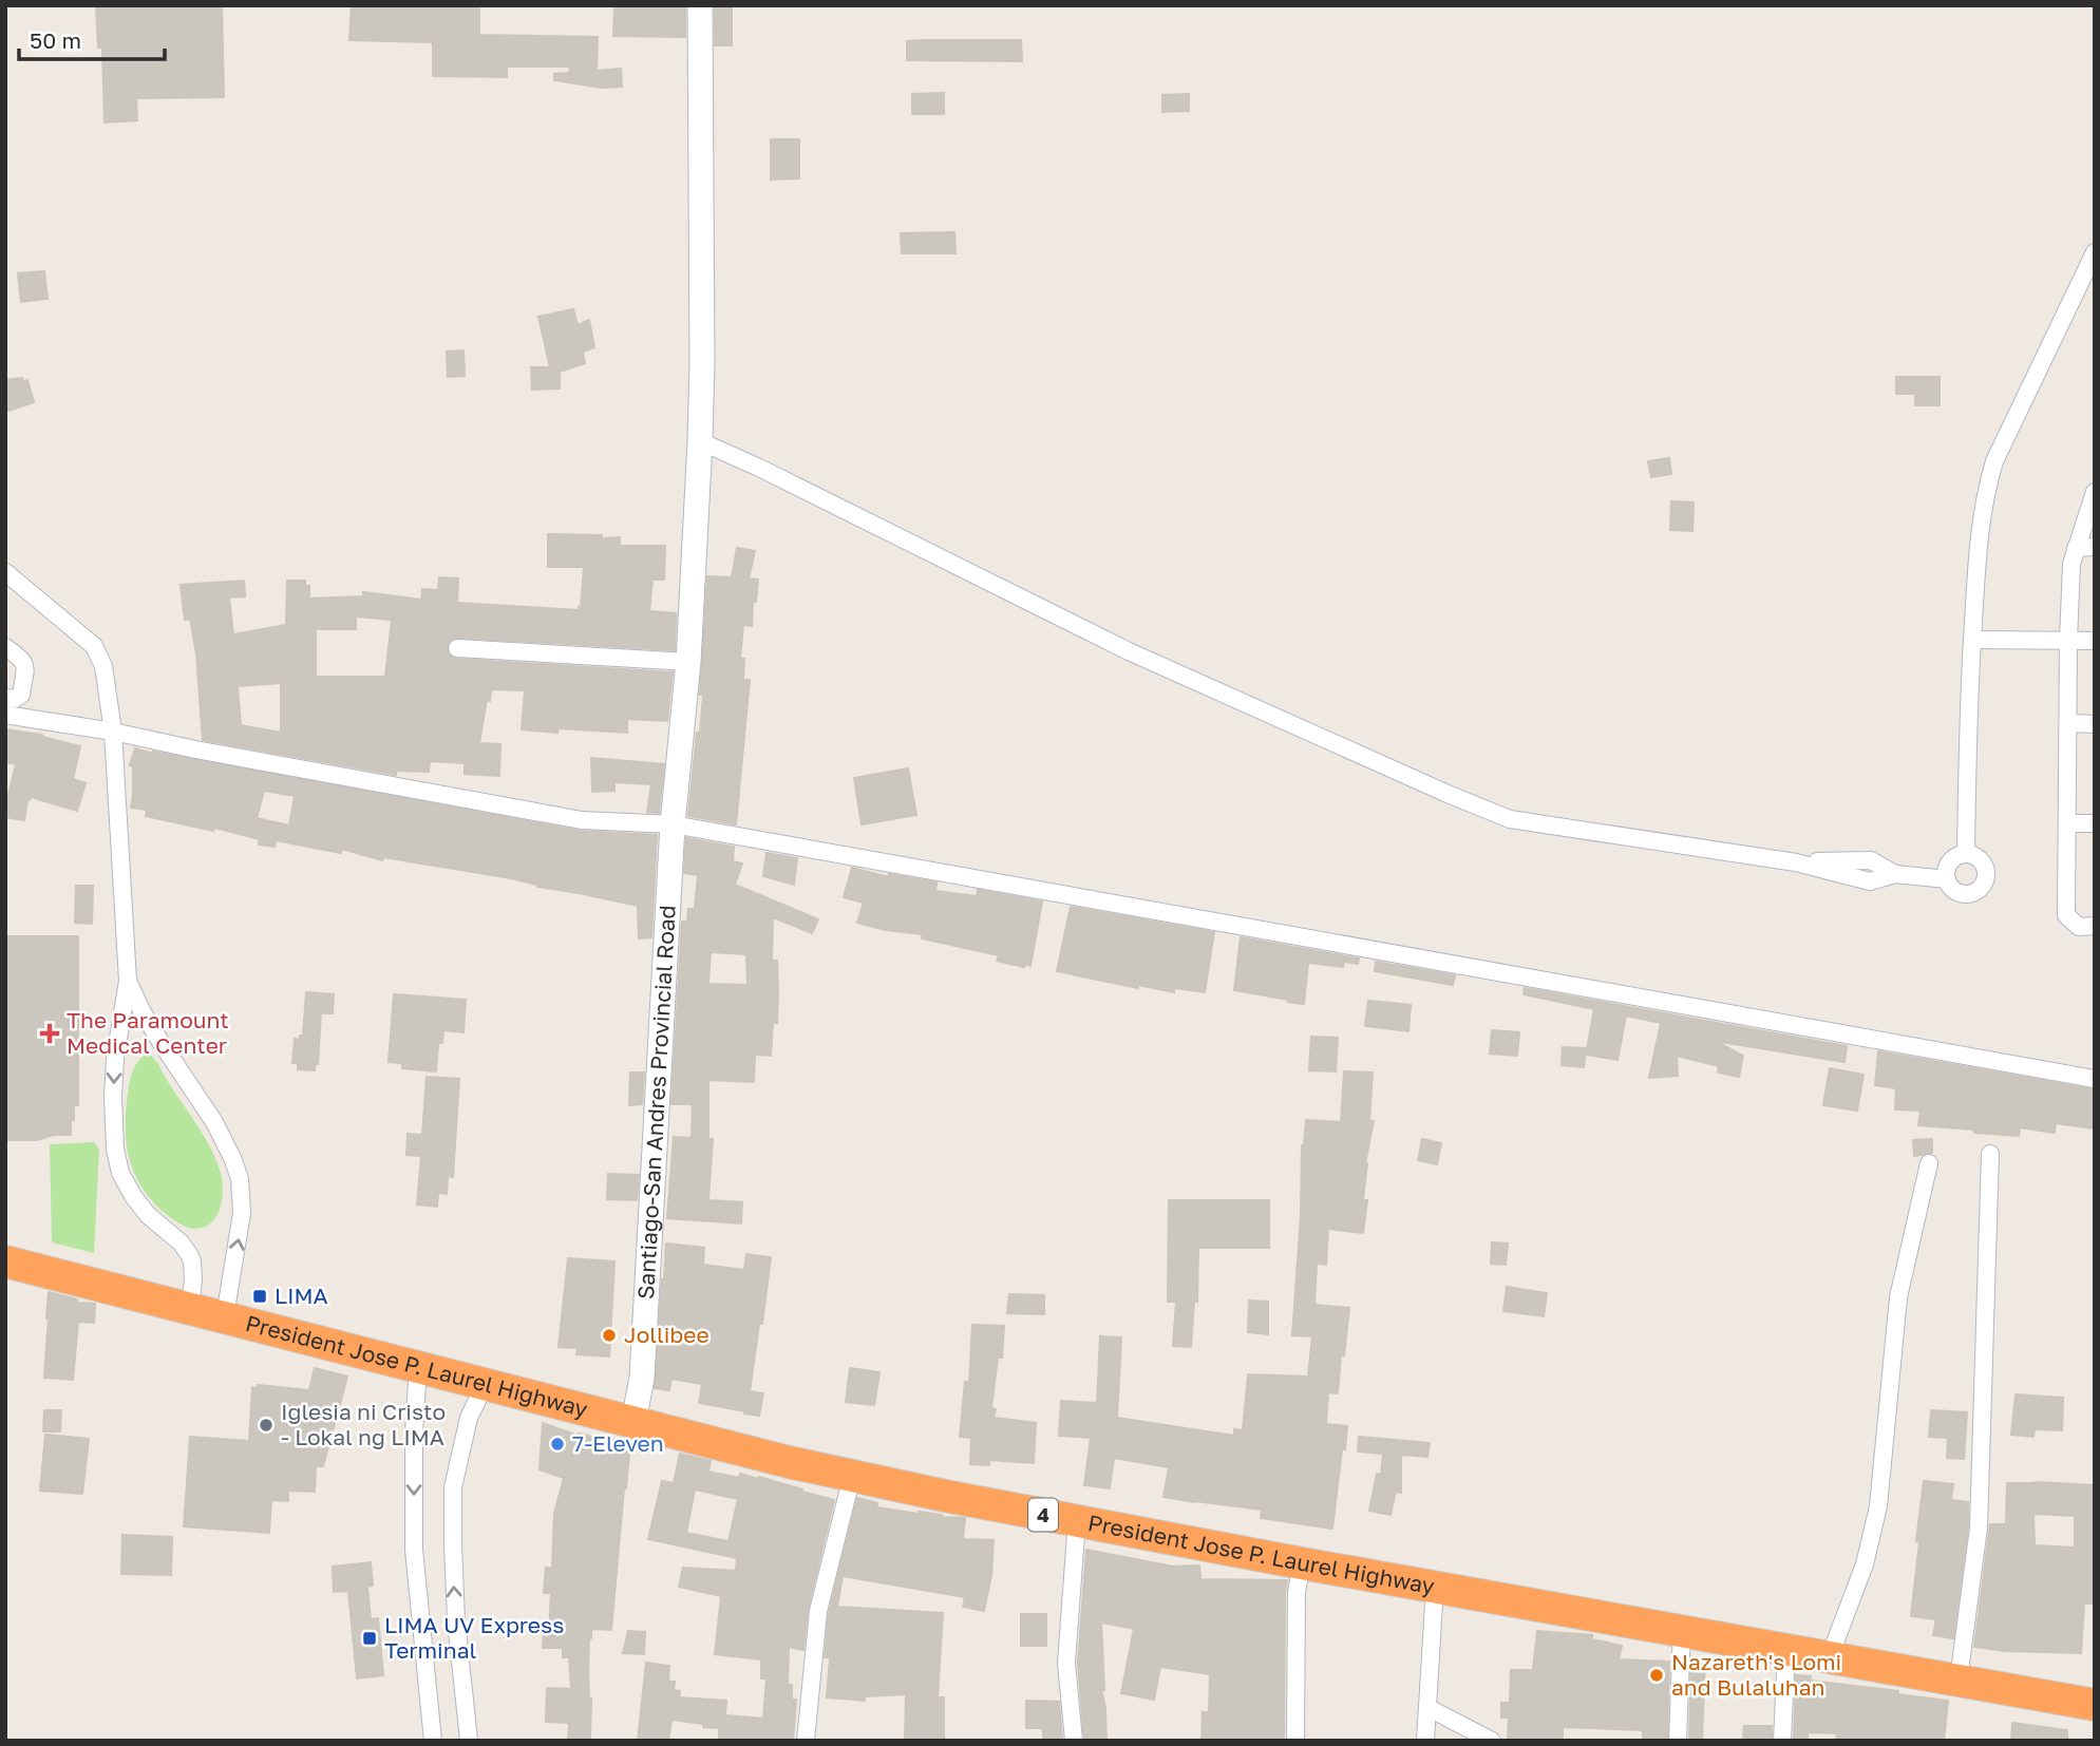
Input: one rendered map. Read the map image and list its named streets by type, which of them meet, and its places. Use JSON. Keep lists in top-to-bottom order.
{
  "streets": {
    "highway": ["President Jose P. Laurel Highway", "4"],
    "street": ["Santiago-San Andres Provincial Road"]
  },
  "crossings": [
    ["Santiago-San Andres Provincial Road", "President Jose P. Laurel Highway"]
  ],
  "places": {
    "health": ["The Paramount Medical Center"],
    "transit": ["LIMA", "LIMA UV Express Terminal"],
    "other": [
      "Jollibee",
      "Iglesia ni Cristo - Lokal ng LIMA",
      "7-Eleven",
      "Nazareth's Lomi and Bulaluhan"
    ]
  },
  "scale_bar": "50 m"
}
